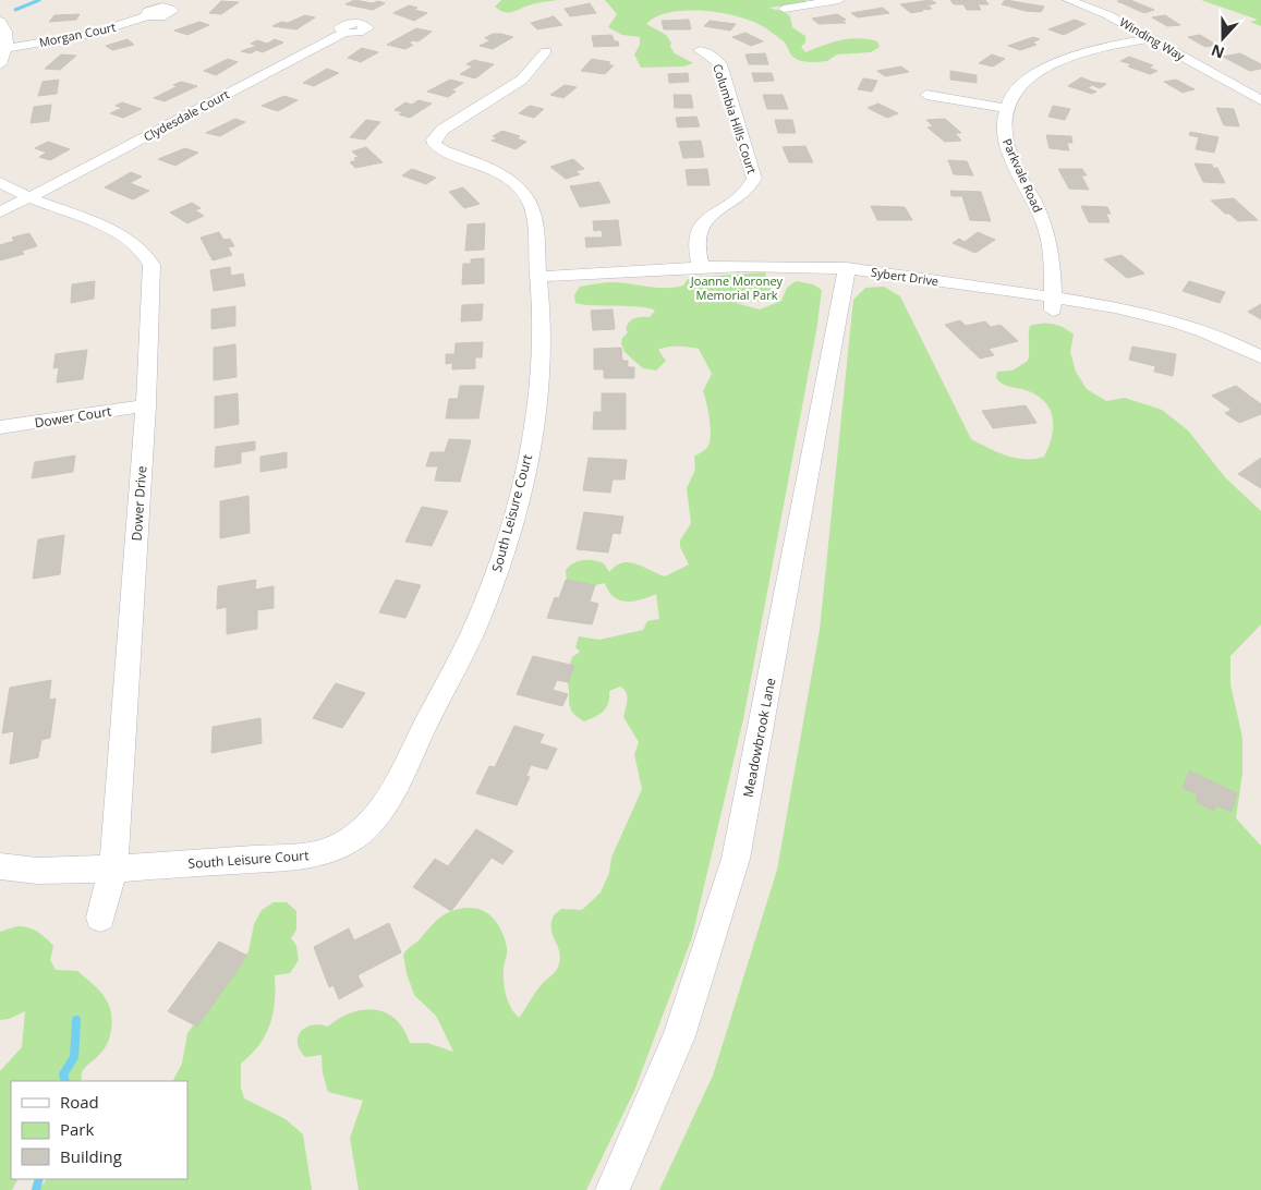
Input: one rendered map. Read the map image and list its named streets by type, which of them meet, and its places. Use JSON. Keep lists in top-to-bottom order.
{
  "streets": {
    "street": [
      "Morgan Court",
      "Winding Way",
      "Clydesdale Court",
      "Columbia Hills Court",
      "Parkvale Road",
      "Sybert Drive",
      "Dower Court",
      "Dower Drive",
      "South Leisure Court",
      "Meadowbrook Lane"
    ]
  },
  "crossings": [
    ["Clydesdale Court", "Dower Drive"],
    ["Columbia Hills Court", "Sybert Drive"],
    ["Parkvale Road", "Sybert Drive"],
    ["Sybert Drive", "South Leisure Court"],
    ["Sybert Drive", "Meadowbrook Lane"],
    ["Dower Court", "Dower Drive"],
    ["Dower Drive", "South Leisure Court"]
  ],
  "parks": ["Joanne Moroney Memorial Park"],
  "legend": ["Road", "Park", "Building"],
  "north": "bottom"
}
